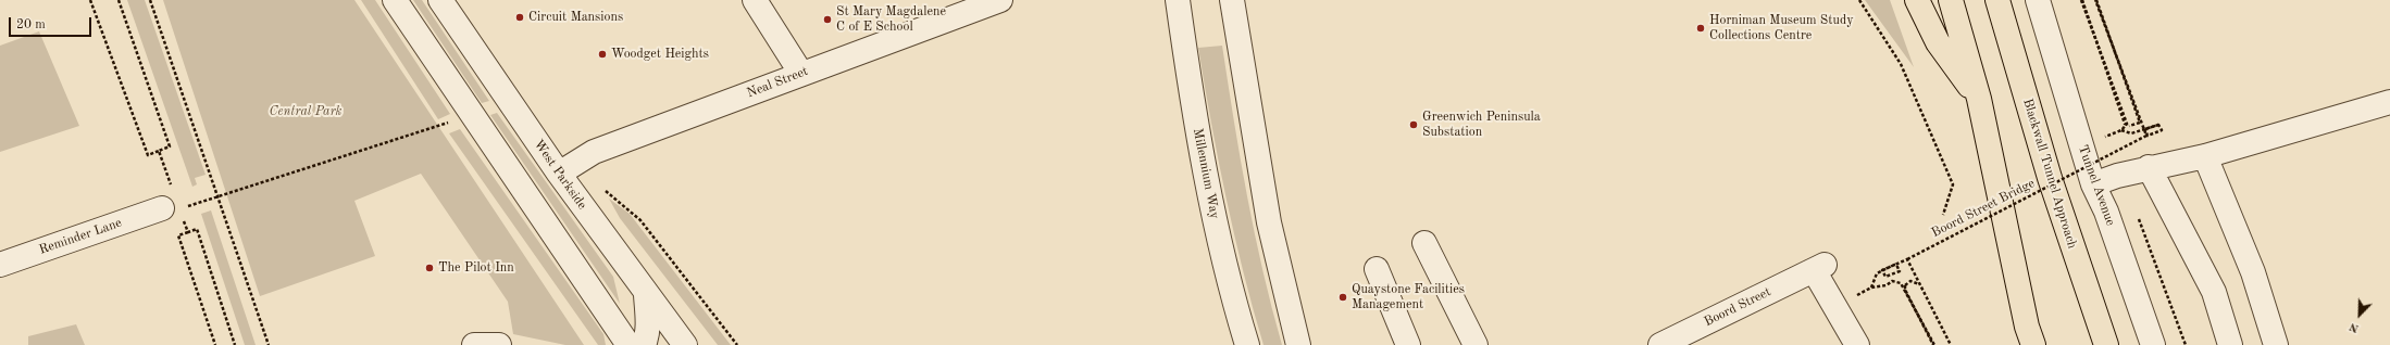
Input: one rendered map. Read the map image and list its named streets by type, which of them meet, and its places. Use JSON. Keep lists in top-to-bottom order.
{
  "streets": {
    "highway": ["Blackwall Tunnel Approach"],
    "street": [
      "Neal Street",
      "Millennium Way",
      "West Parkside",
      "Tunnel Avenue",
      "Reminder Lane",
      "Boord Street"
    ],
    "path": ["Boord Street Bridge"]
  },
  "crossings": [
    ["Neal Street", "West Parkside"]
  ],
  "parks": ["Central Park"],
  "places": [
    "Circuit Mansions",
    "St Mary Magdalene C of E School",
    "Horniman Museum Study Collections Centre",
    "Woodget Heights",
    "Greenwich Peninsula Substation",
    "The Pilot Inn",
    "Quaystone Facilities Management"
  ],
  "scale_bar": "20 m",
  "north": "bottom left"
}
